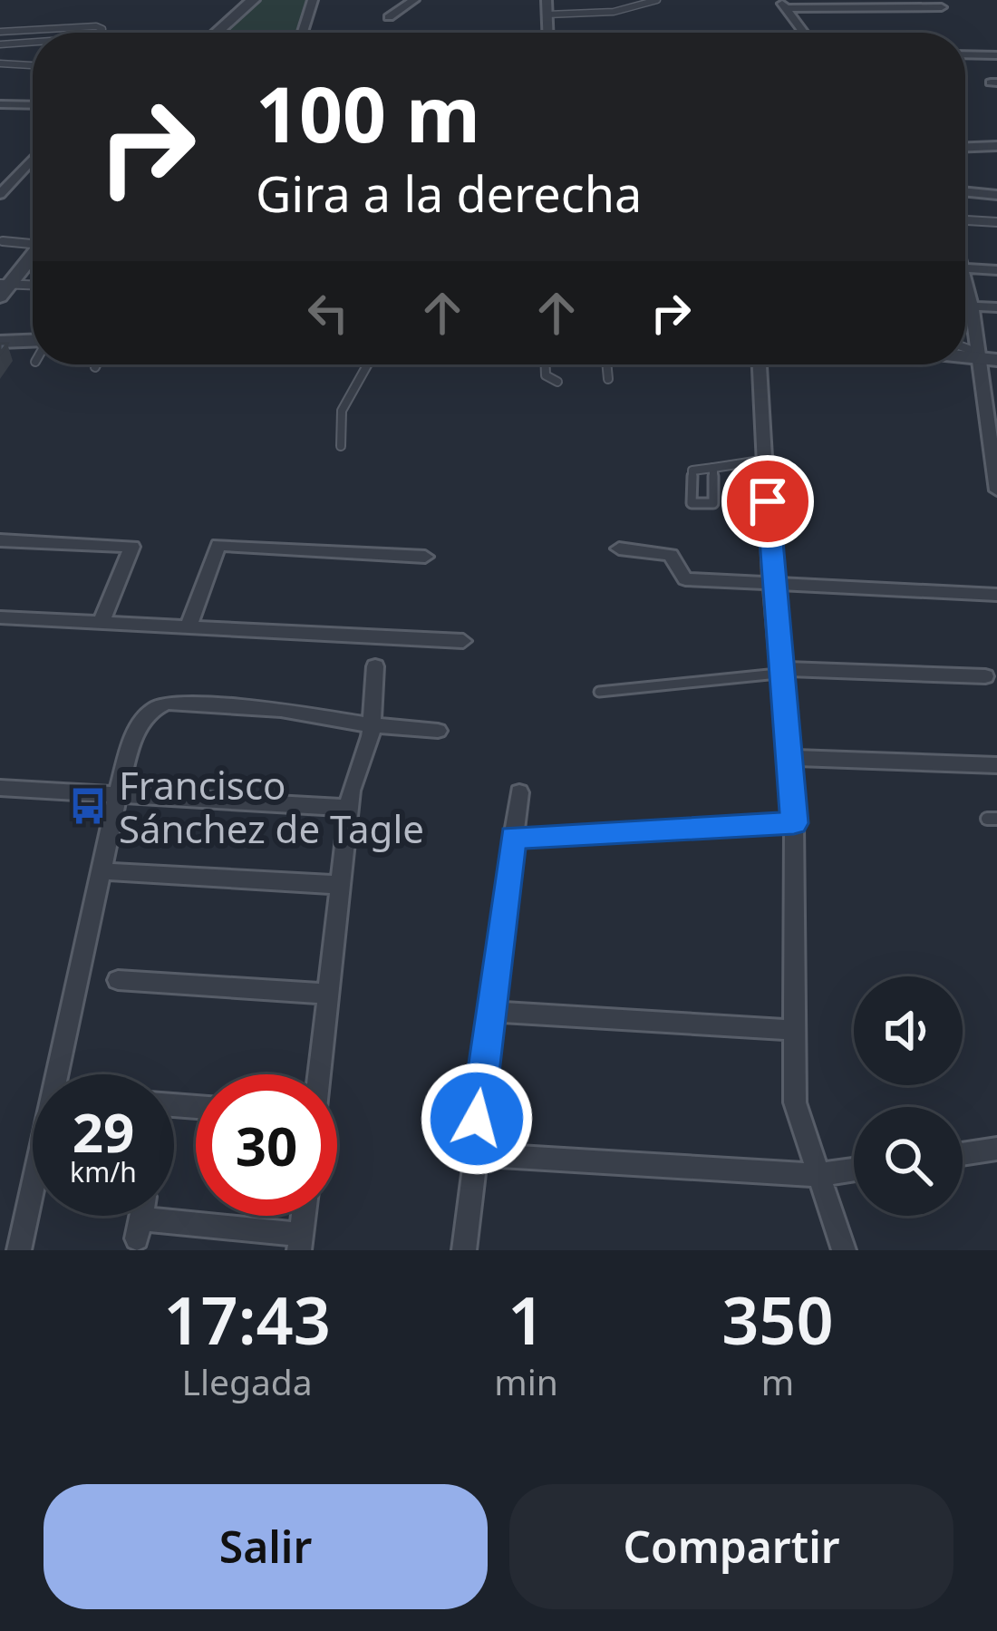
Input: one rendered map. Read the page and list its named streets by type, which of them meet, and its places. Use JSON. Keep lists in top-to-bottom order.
{
  "places": {
    "bus stop": ["Francisco Sánchez de Tagle"]
  },
  "page": {
    "turn": ["100 m", "Gira a la derecha"],
    "speed": "29 km/h",
    "limit": "30",
    "eta": [
      "17:43",
      "Llegada",
      "1",
      "min",
      "350",
      "m"
    ],
    "buttons": ["Salir", "Compartir"]
  }
}
